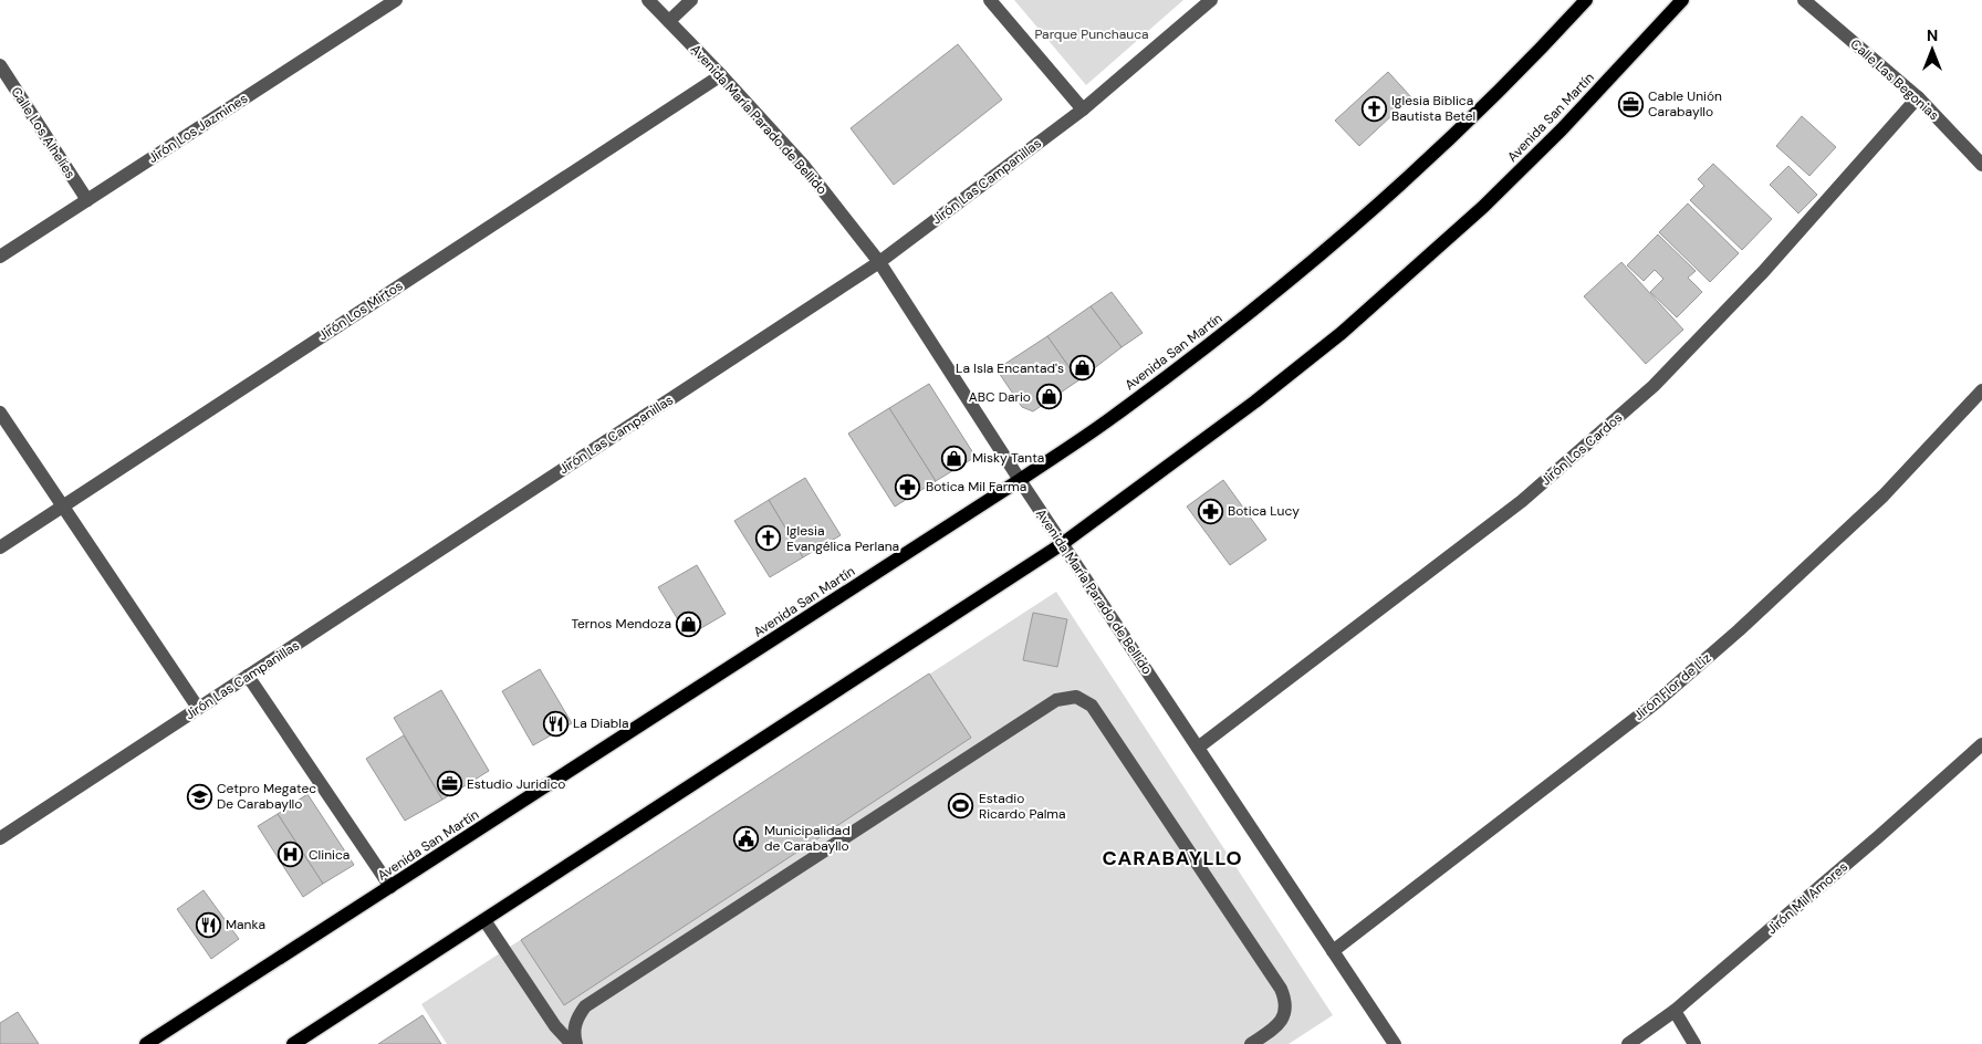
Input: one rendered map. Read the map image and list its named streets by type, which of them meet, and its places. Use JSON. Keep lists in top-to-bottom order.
{
  "streets": {
    "main road": ["Avenida San Martín"],
    "street": [
      "Calle Las Begonias",
      "Avenida María Parado de Bellido",
      "Jirón Los Jazmines",
      "Calle Los Alhelíes",
      "Jirón Las Campanillas",
      "Jirón Los Mirtos",
      "Jirón Los Cardos",
      "Jirón Flor de Liz",
      "Jirón Mil Amores"
    ]
  },
  "crossings": [
    ["Calle Las Begonias", "Jirón Los Cardos"],
    ["Avenida San Martín", "Avenida María Parado de Bellido"],
    ["Avenida María Parado de Bellido", "Jirón Las Campanillas"],
    ["Avenida María Parado de Bellido", "Jirón Los Mirtos"],
    ["Avenida María Parado de Bellido", "Jirón Los Cardos"],
    ["Avenida María Parado de Bellido", "Jirón Flor de Liz"],
    ["Jirón Los Jazmines", "Calle Los Alhelíes"]
  ],
  "districts": ["CARABAYLLO"],
  "parks": ["Parque Punchauca"],
  "places": {
    "office": ["Cable Unión Carabayllo", "Estudio Juridico"],
    "church": ["Iglesia Biblica Bautista Betel", "Iglesia Evangélica Perlana"],
    "shop": [
      "La Isla Encantad's",
      "ABC Dario",
      "Misky Tanta",
      "Ternos Mendoza"
    ],
    "pharmacy": ["Botica Mil Farma", "Botica Lucy"],
    "restaurant": ["La Diabla", "Manka"],
    "school or university": ["Cetpro Megatec De Carabayllo"],
    "sports": ["Estadio Ricardo Palma"],
    "public building": ["Municipalidad de Carabayllo"],
    "hospital": ["Clinica"]
  },
  "north": "top"
}
